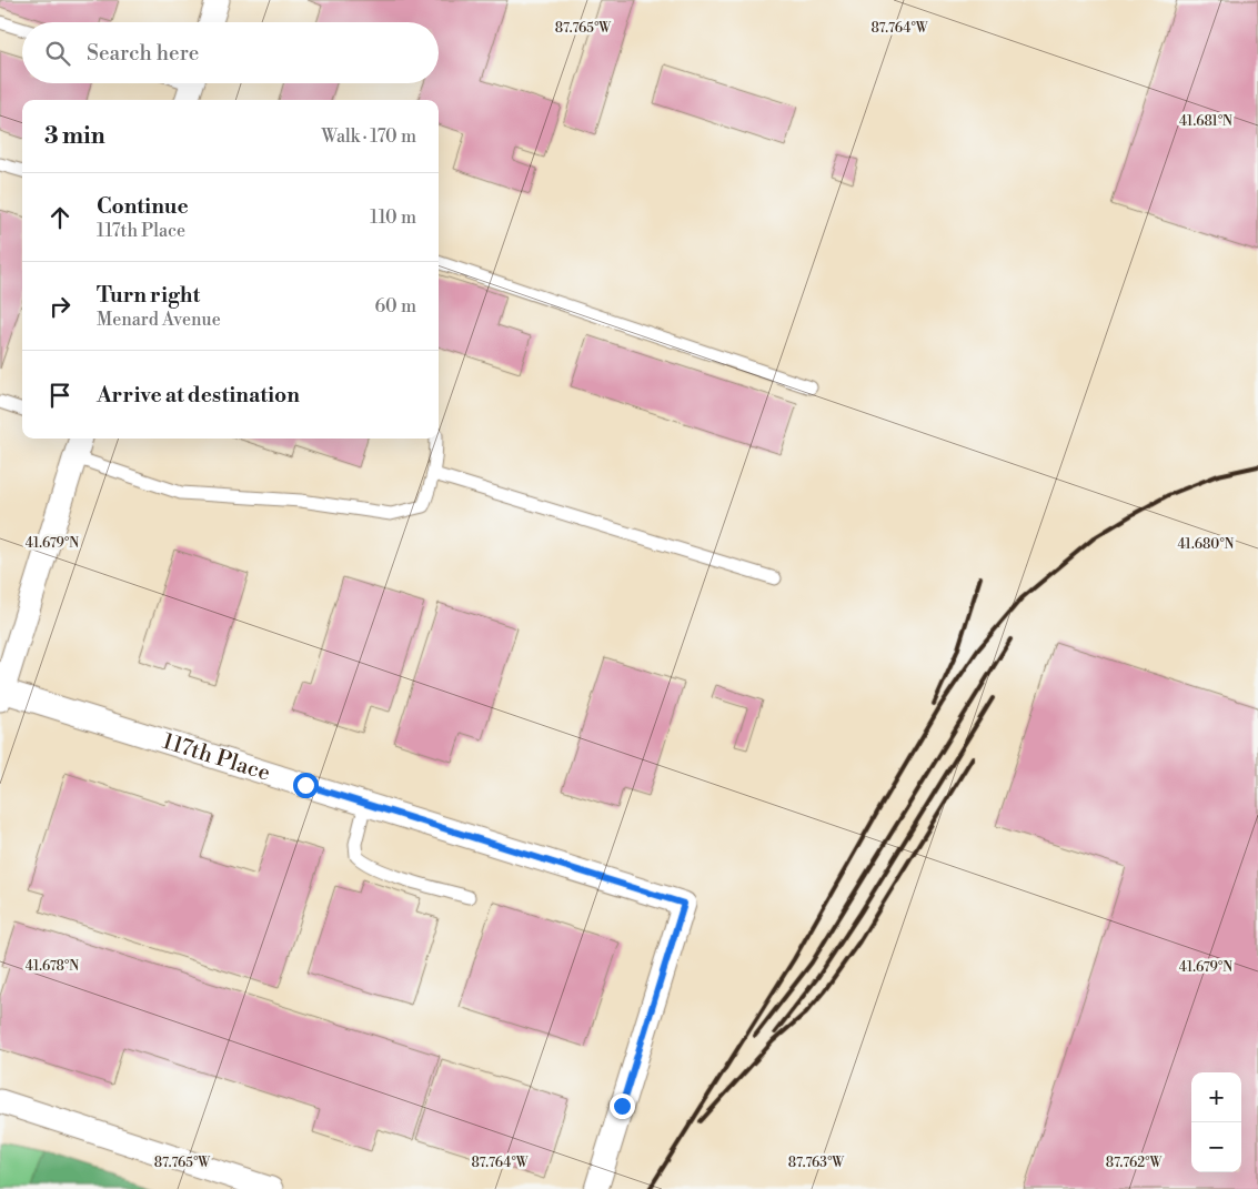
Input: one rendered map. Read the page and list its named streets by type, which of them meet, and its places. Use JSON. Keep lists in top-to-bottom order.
{
  "streets": {
    "street": ["117th Place"]
  },
  "page": {
    "search": "Search here",
    "heading": ["3 min", "Walk · 170 m"],
    "list": [
      ["Continue", "117th Place", "110 m"],
      ["Turn right", "Menard Avenue", "60 m"],
      "Arrive at destination"
    ],
    "map_buttons": ["+", "−"]
  },
  "coordinates": [
    "87.765°W",
    "87.764°W",
    "41.681°N",
    "41.679°N",
    "41.680°N",
    "41.678°N",
    "87.763°W",
    "87.762°W"
  ]
}
